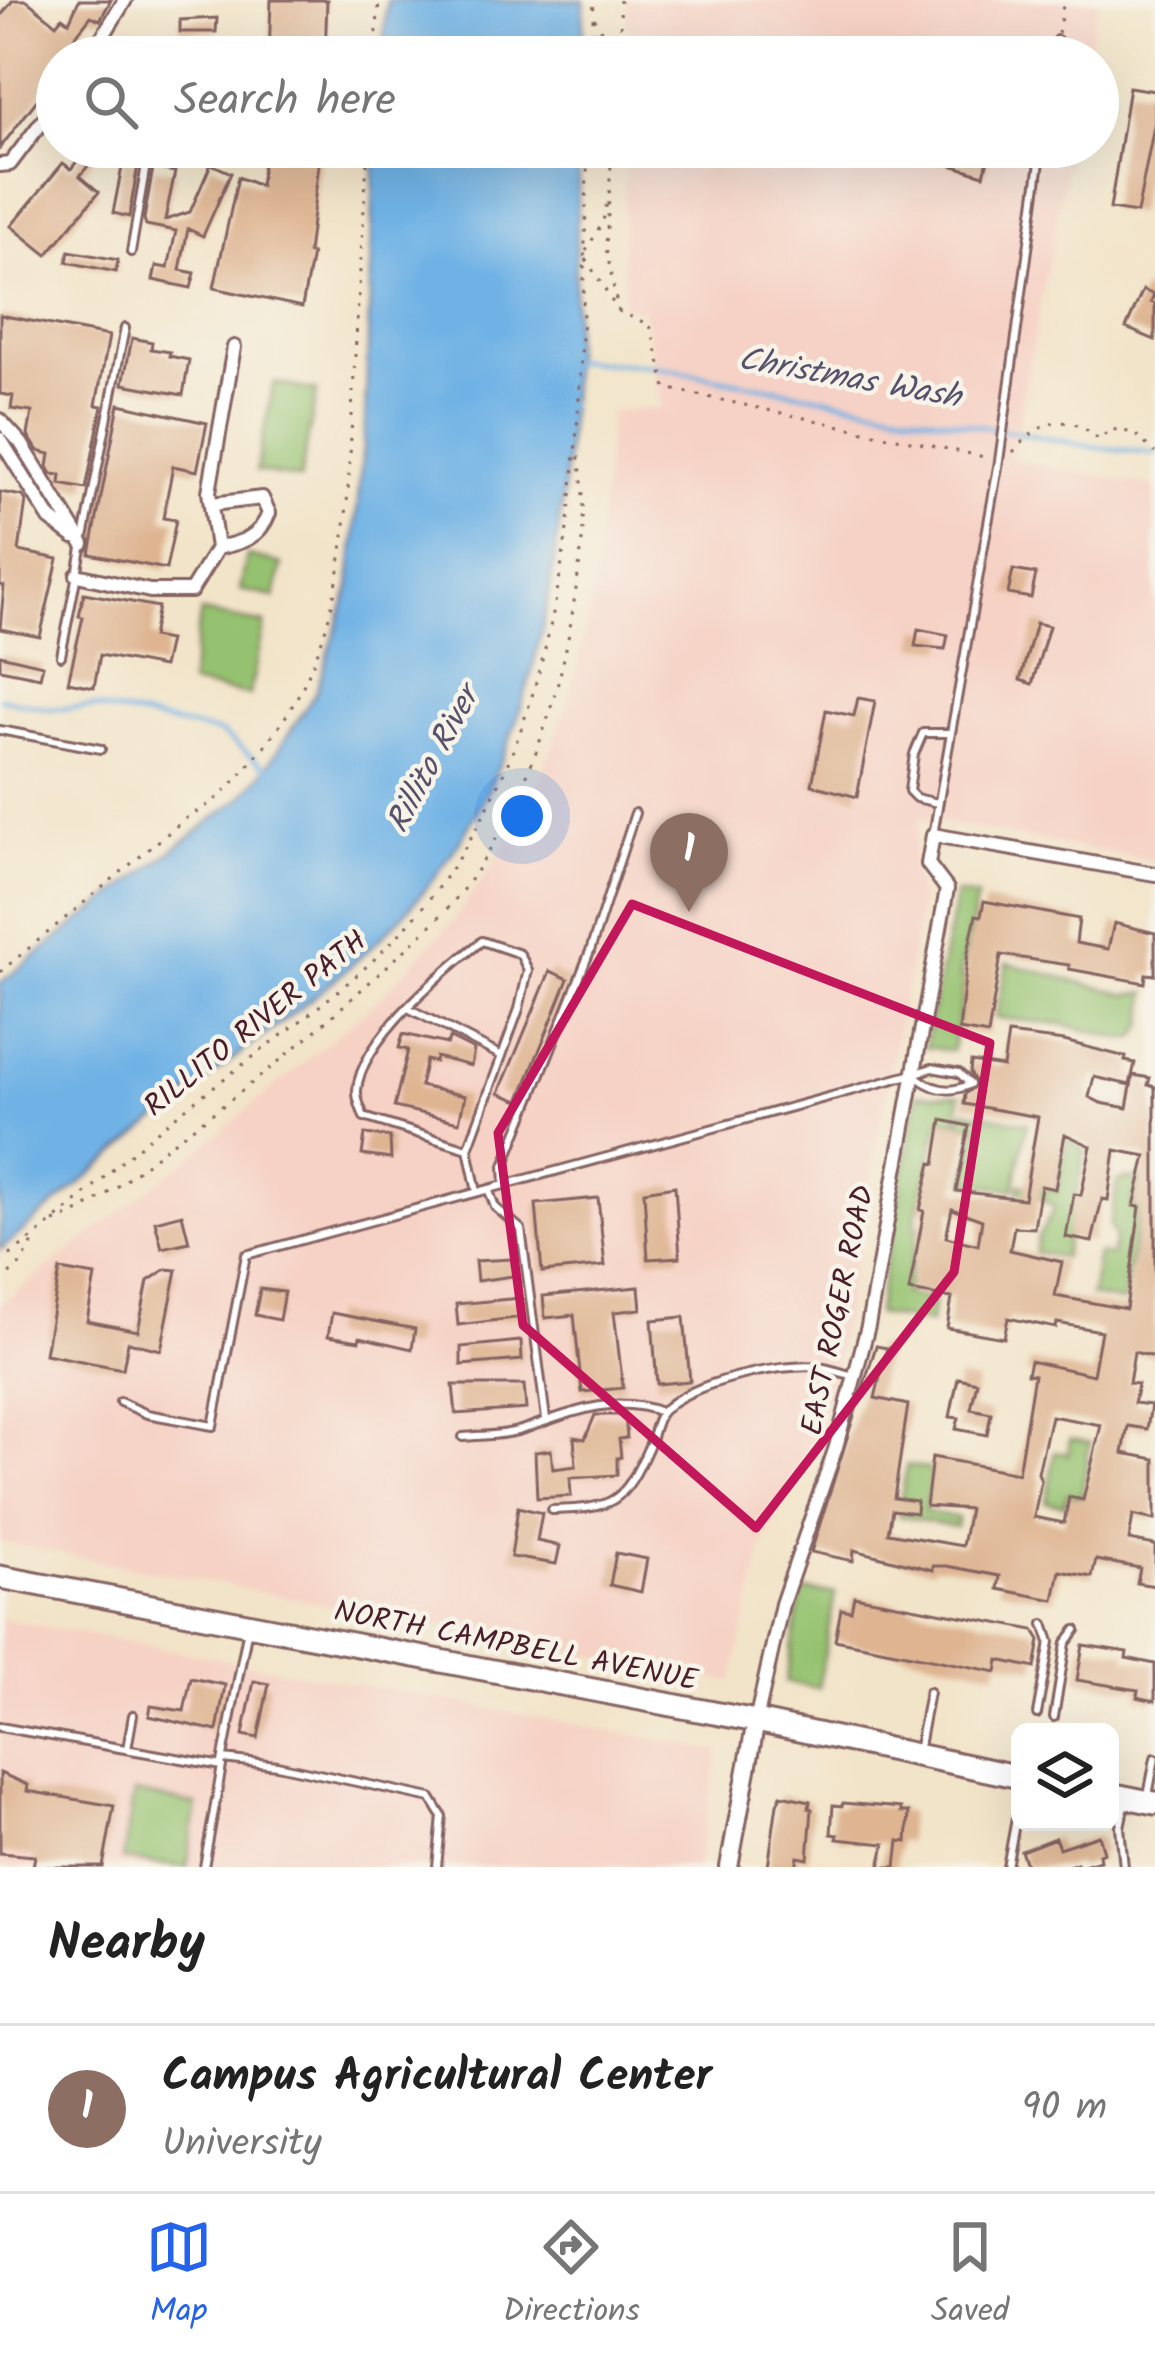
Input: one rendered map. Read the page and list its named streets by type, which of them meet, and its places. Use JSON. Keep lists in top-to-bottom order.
{
  "streets": {
    "main road": ["NORTH CAMPBELL AVENUE"],
    "street": ["EAST ROGER ROAD"],
    "path": ["RILLITO RIVER PATH"]
  },
  "crossings": [
    ["EAST ROGER ROAD", "NORTH CAMPBELL AVENUE"]
  ],
  "water": ["Christmas Wash", "Rillito River"],
  "page": {
    "search": "Search here",
    "pins": "1",
    "heading": "Nearby",
    "list": [
      {
        "mark": "1",
        "name": "Campus Agricultural Center",
        "note": "University",
        "value": "90 m"
      }
    ],
    "nav": ["Map", "Directions", "Saved"]
  }
}
